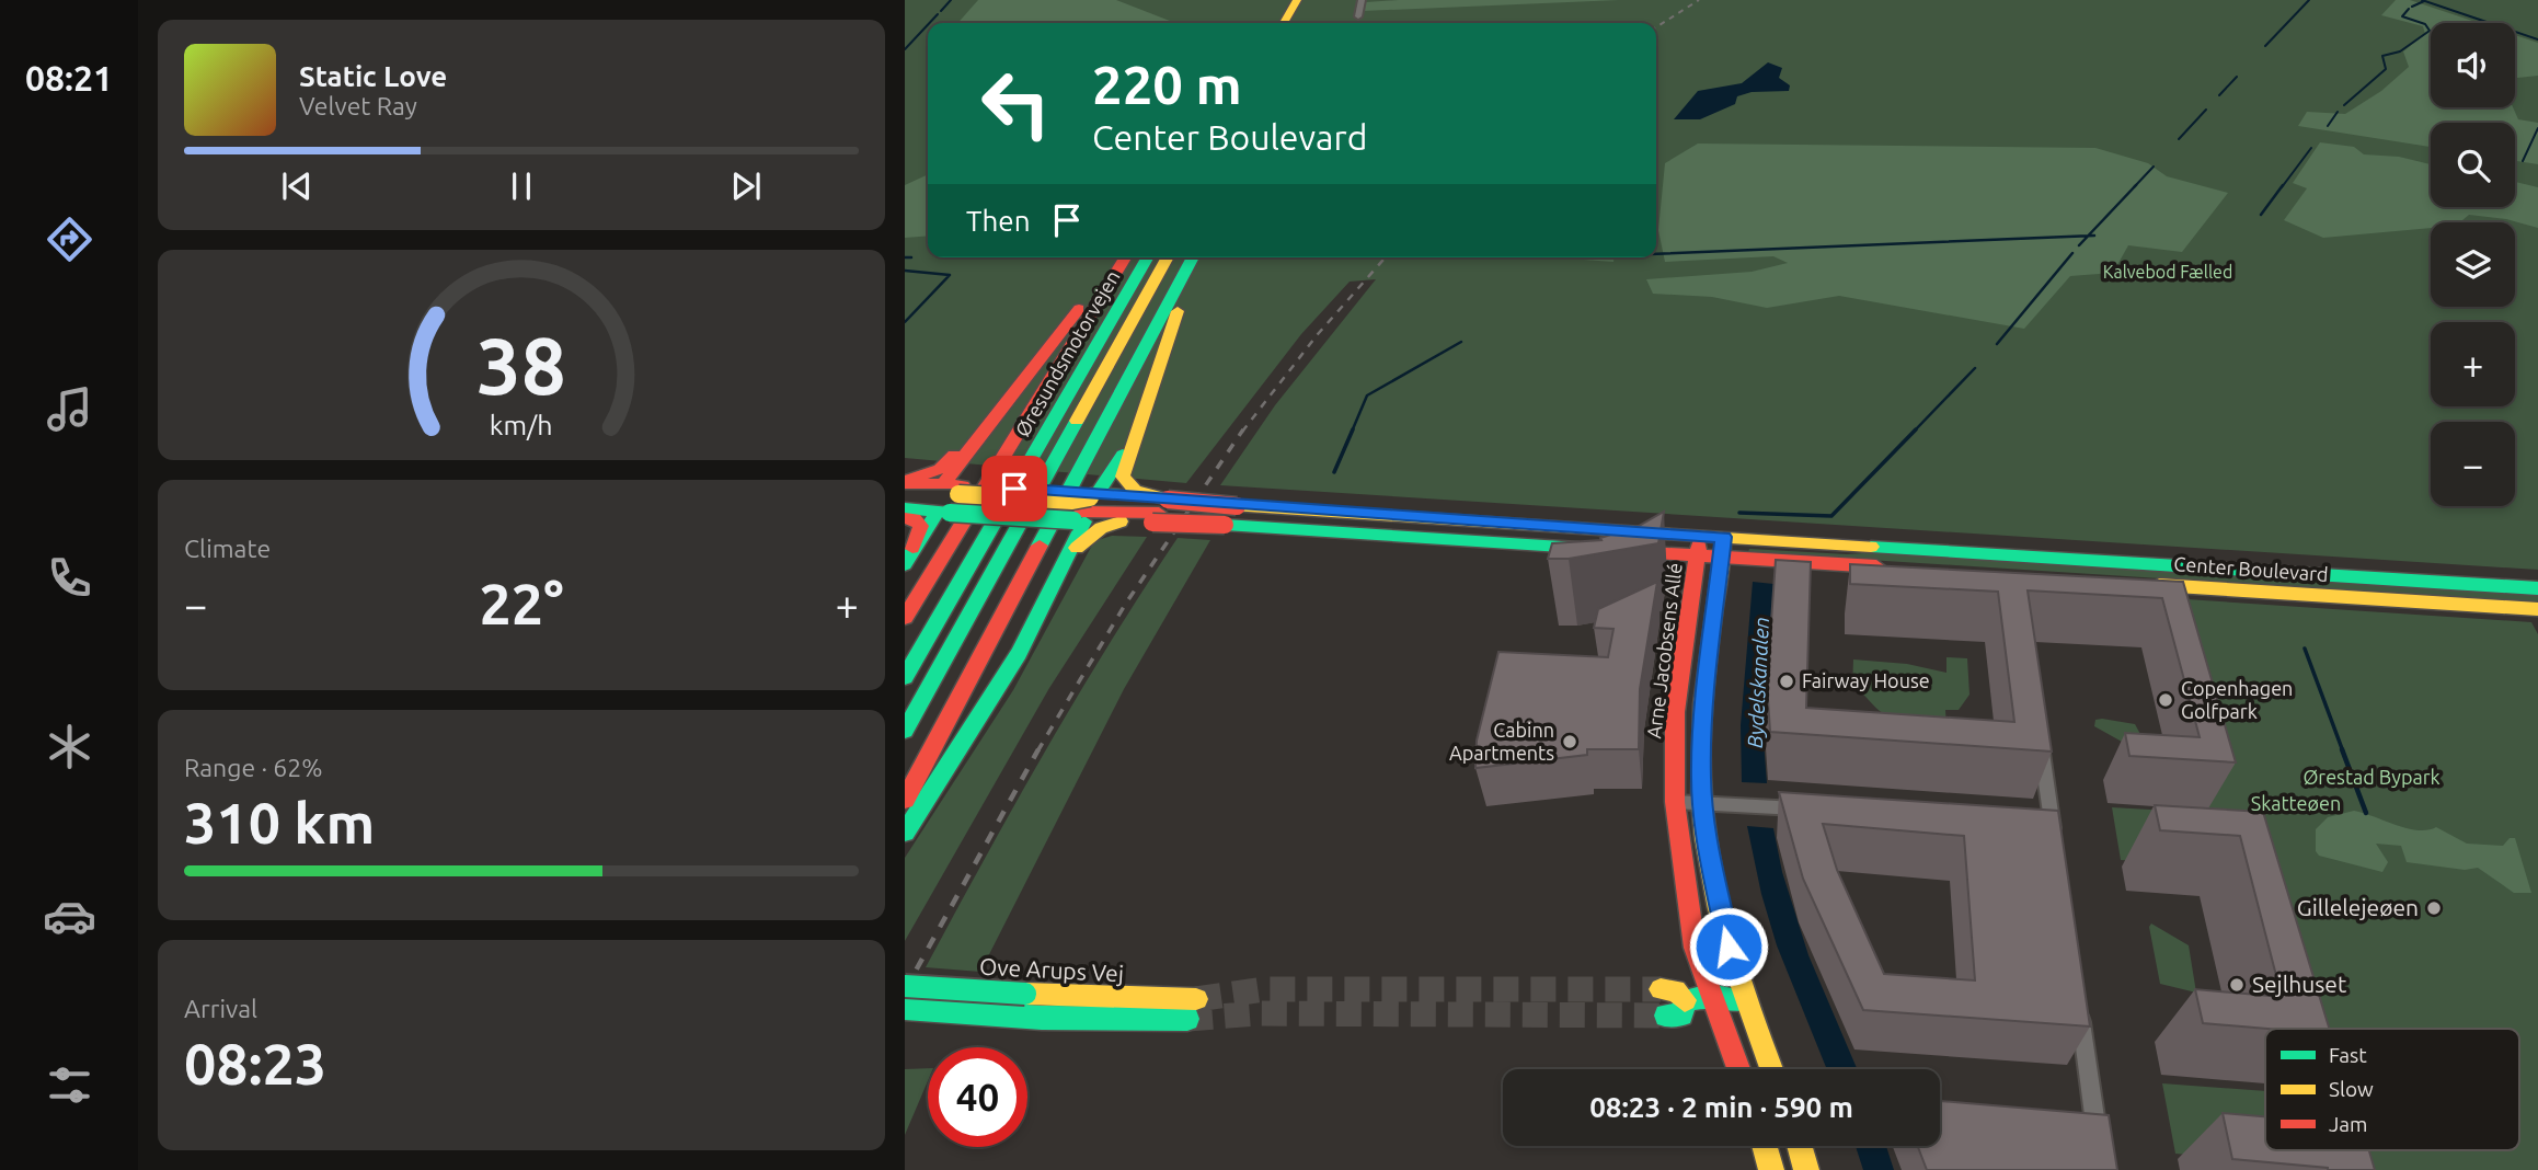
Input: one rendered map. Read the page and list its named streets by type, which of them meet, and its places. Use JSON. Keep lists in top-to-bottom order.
{
  "streets": {
    "main road": [
      "Øresundsmotorvejen",
      "Center Boulevard",
      "Arne Jacobsens Allé",
      "Ove Arups Vej"
    ]
  },
  "crossings": [
    ["Center Boulevard", "Arne Jacobsens Allé"]
  ],
  "water": ["Bydelskanalen"],
  "parks": ["Kalvebod Fælled", "Ørestad Bypark", "Skatteøen"],
  "places": [
    "Fairway House",
    "Copenhagen Golfpark",
    "Cabinn Apartments",
    "Gillelejeøen",
    "Sejlhuset"
  ],
  "legend": ["Fast", "Slow", "Jam"],
  "page": {
    "tabs": "08:21",
    "map_buttons": ["+", "−"],
    "turn": ["220 m", "Center Boulevard"],
    "song": ["Static Love", "Velvet Ray"],
    "then": "Then",
    "tile": [
      "Climate",
      ["Range · 62%", "310 km"],
      ["Arrival", "08:23"]
    ],
    "heat": ["−", "22°", "+"],
    "limit": "40",
    "trip": "08:23 · 2 min · 590 m",
    "gauge": ["38", "km/h"]
  }
}
